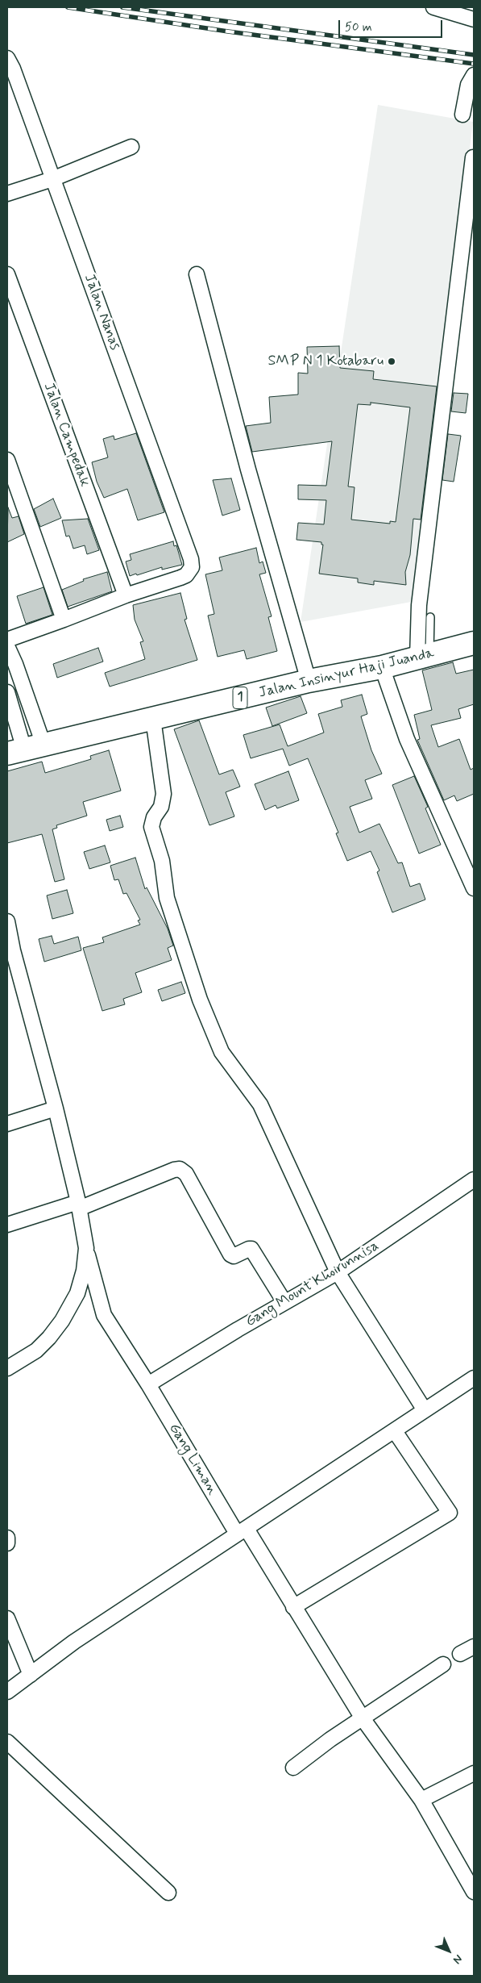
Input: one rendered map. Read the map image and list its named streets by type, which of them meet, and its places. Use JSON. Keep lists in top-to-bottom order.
{
  "streets": {
    "highway": ["Jalan Insinyur Haji Juanda", "1"],
    "street": [
      "Jalan Nanas",
      "Jalan Campedak",
      "Gang Mount Khoirunnisa",
      "Gang Liman"
    ]
  },
  "crossings": [
    ["Jalan Nanas", "Jalan Campedak"],
    ["Gang Mount Khoirunnisa", "Gang Liman"]
  ],
  "places": ["SMP N 1 Kotabaru"],
  "scale_bar": "50 m",
  "north": "bottom right"
}
